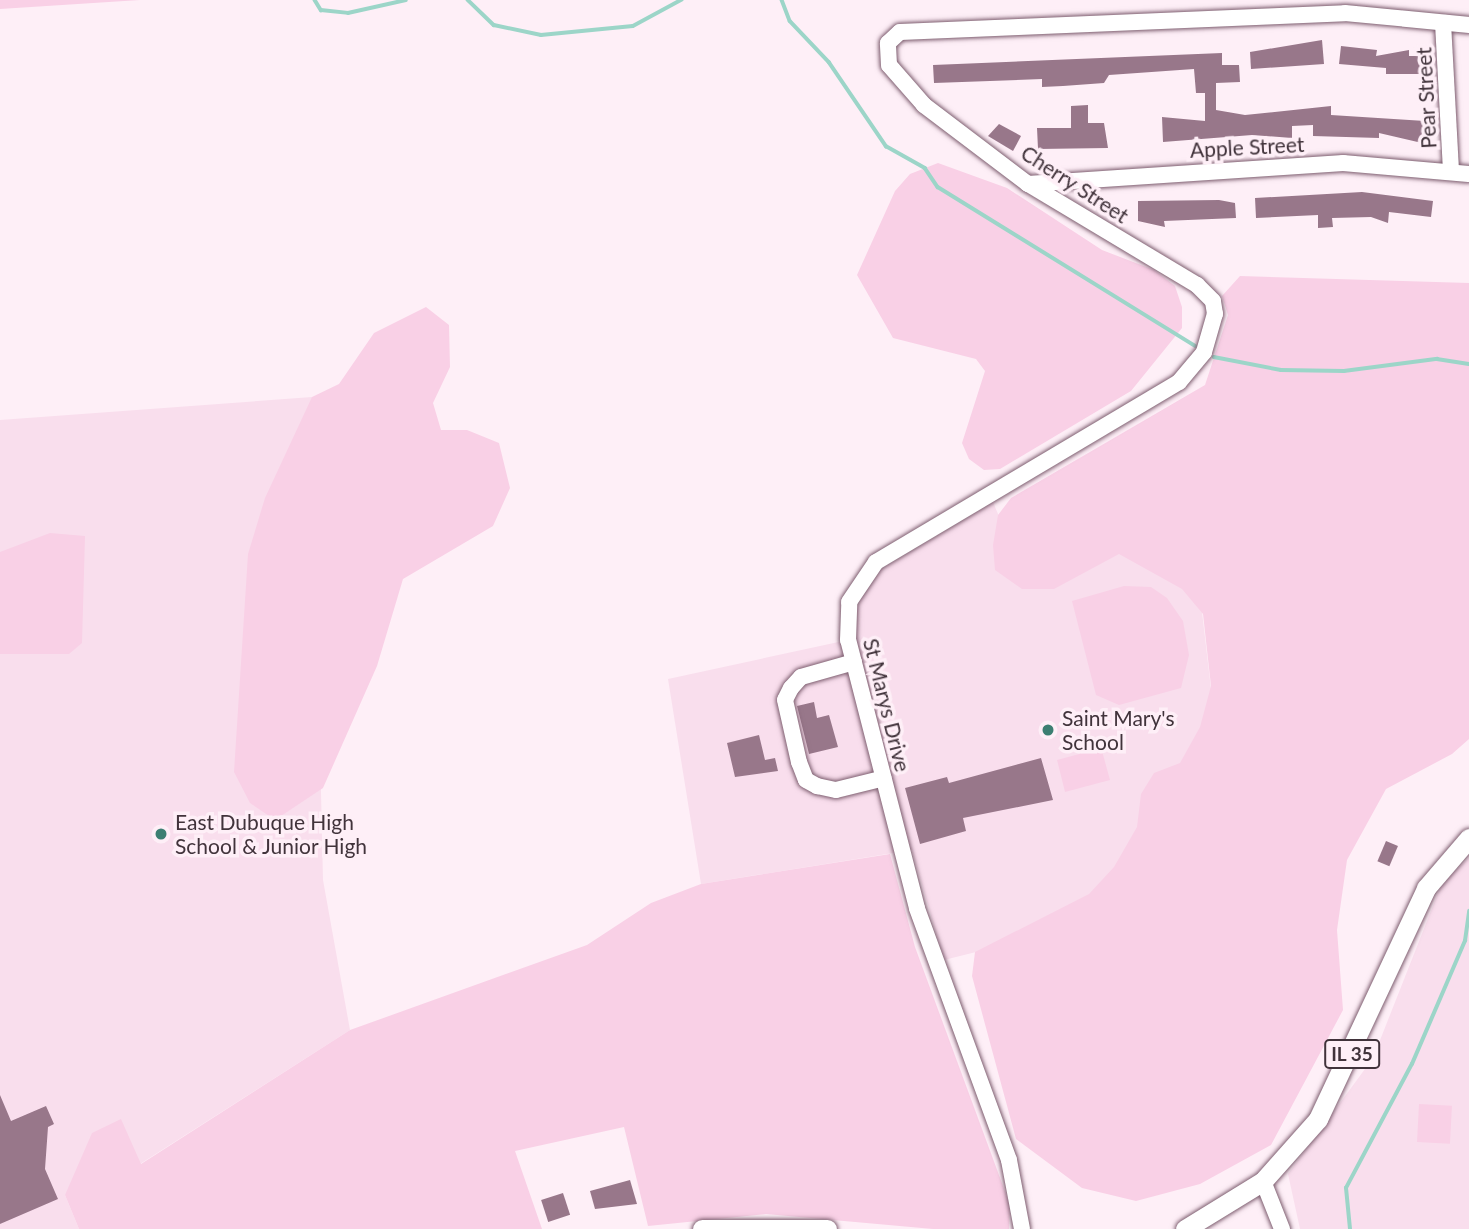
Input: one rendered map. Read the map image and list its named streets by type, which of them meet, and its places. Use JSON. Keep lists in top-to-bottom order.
{
  "streets": {
    "main road": ["IL 35"],
    "street": [
      "Pear Street",
      "Apple Street",
      "Cherry Street",
      "St Marys Drive"
    ]
  },
  "crossings": [
    ["Pear Street", "Apple Street"],
    ["Pear Street", "Cherry Street"],
    ["Apple Street", "Cherry Street"],
    ["Cherry Street", "St Marys Drive"]
  ],
  "places": ["Saint Mary's School", "East Dubuque High School & Junior High"]
}
